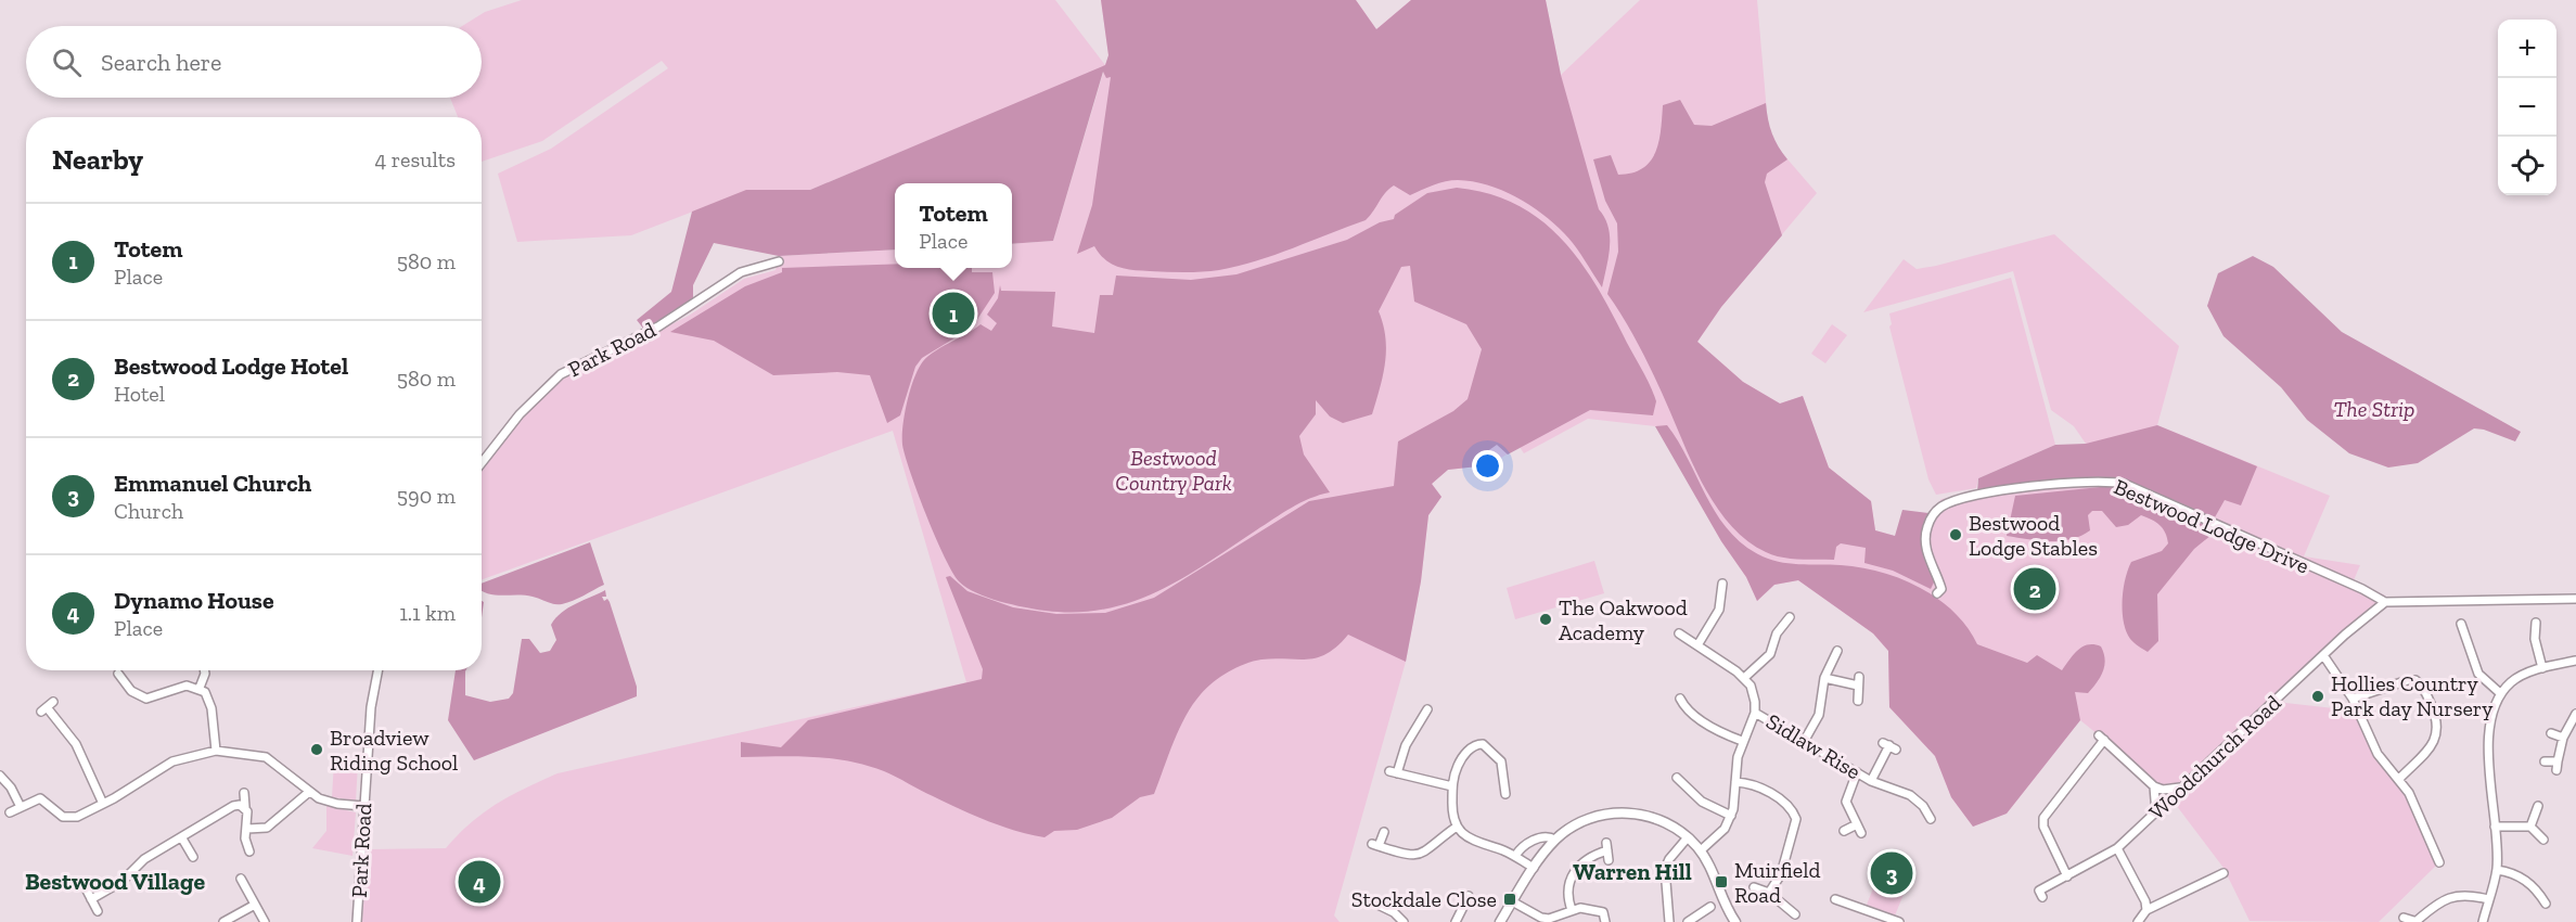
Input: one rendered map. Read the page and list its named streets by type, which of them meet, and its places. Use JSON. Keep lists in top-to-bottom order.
{
  "streets": {
    "street": [
      "Park Road",
      "Bestwood Lodge Drive",
      "Sidlaw Rise",
      "Woodchurch Road"
    ]
  },
  "crossings": [
    ["Bestwood Lodge Drive", "Woodchurch Road"]
  ],
  "districts": ["Warren Hill", "Bestwood Village"],
  "parks": ["The Strip", "Bestwood Country Park"],
  "places": {
    "other": [
      "Bestwood Lodge Stables",
      "The Oakwood Academy",
      "Hollies Country Park day Nursery",
      "Broadview Riding School"
    ],
    "transit": ["Muirfield Road", "Stockdale Close"]
  },
  "page": {
    "map_buttons": ["+", "−"],
    "search": "Search here",
    "heading": ["Nearby", "4 results"],
    "popup": ["Totem", "Place"],
    "list": [
      {
        "mark": "1",
        "name": "Totem",
        "note": "Place",
        "value": "580 m"
      },
      {
        "mark": "2",
        "name": "Bestwood Lodge Hotel",
        "note": "Hotel",
        "value": "580 m"
      },
      {
        "mark": "3",
        "name": "Emmanuel Church",
        "note": "Church",
        "value": "590 m"
      },
      {
        "mark": "4",
        "name": "Dynamo House",
        "note": "Place",
        "value": "1.1 km"
      }
    ],
    "pins": [
      "1",
      "2",
      "3",
      "4"
    ]
  }
}
